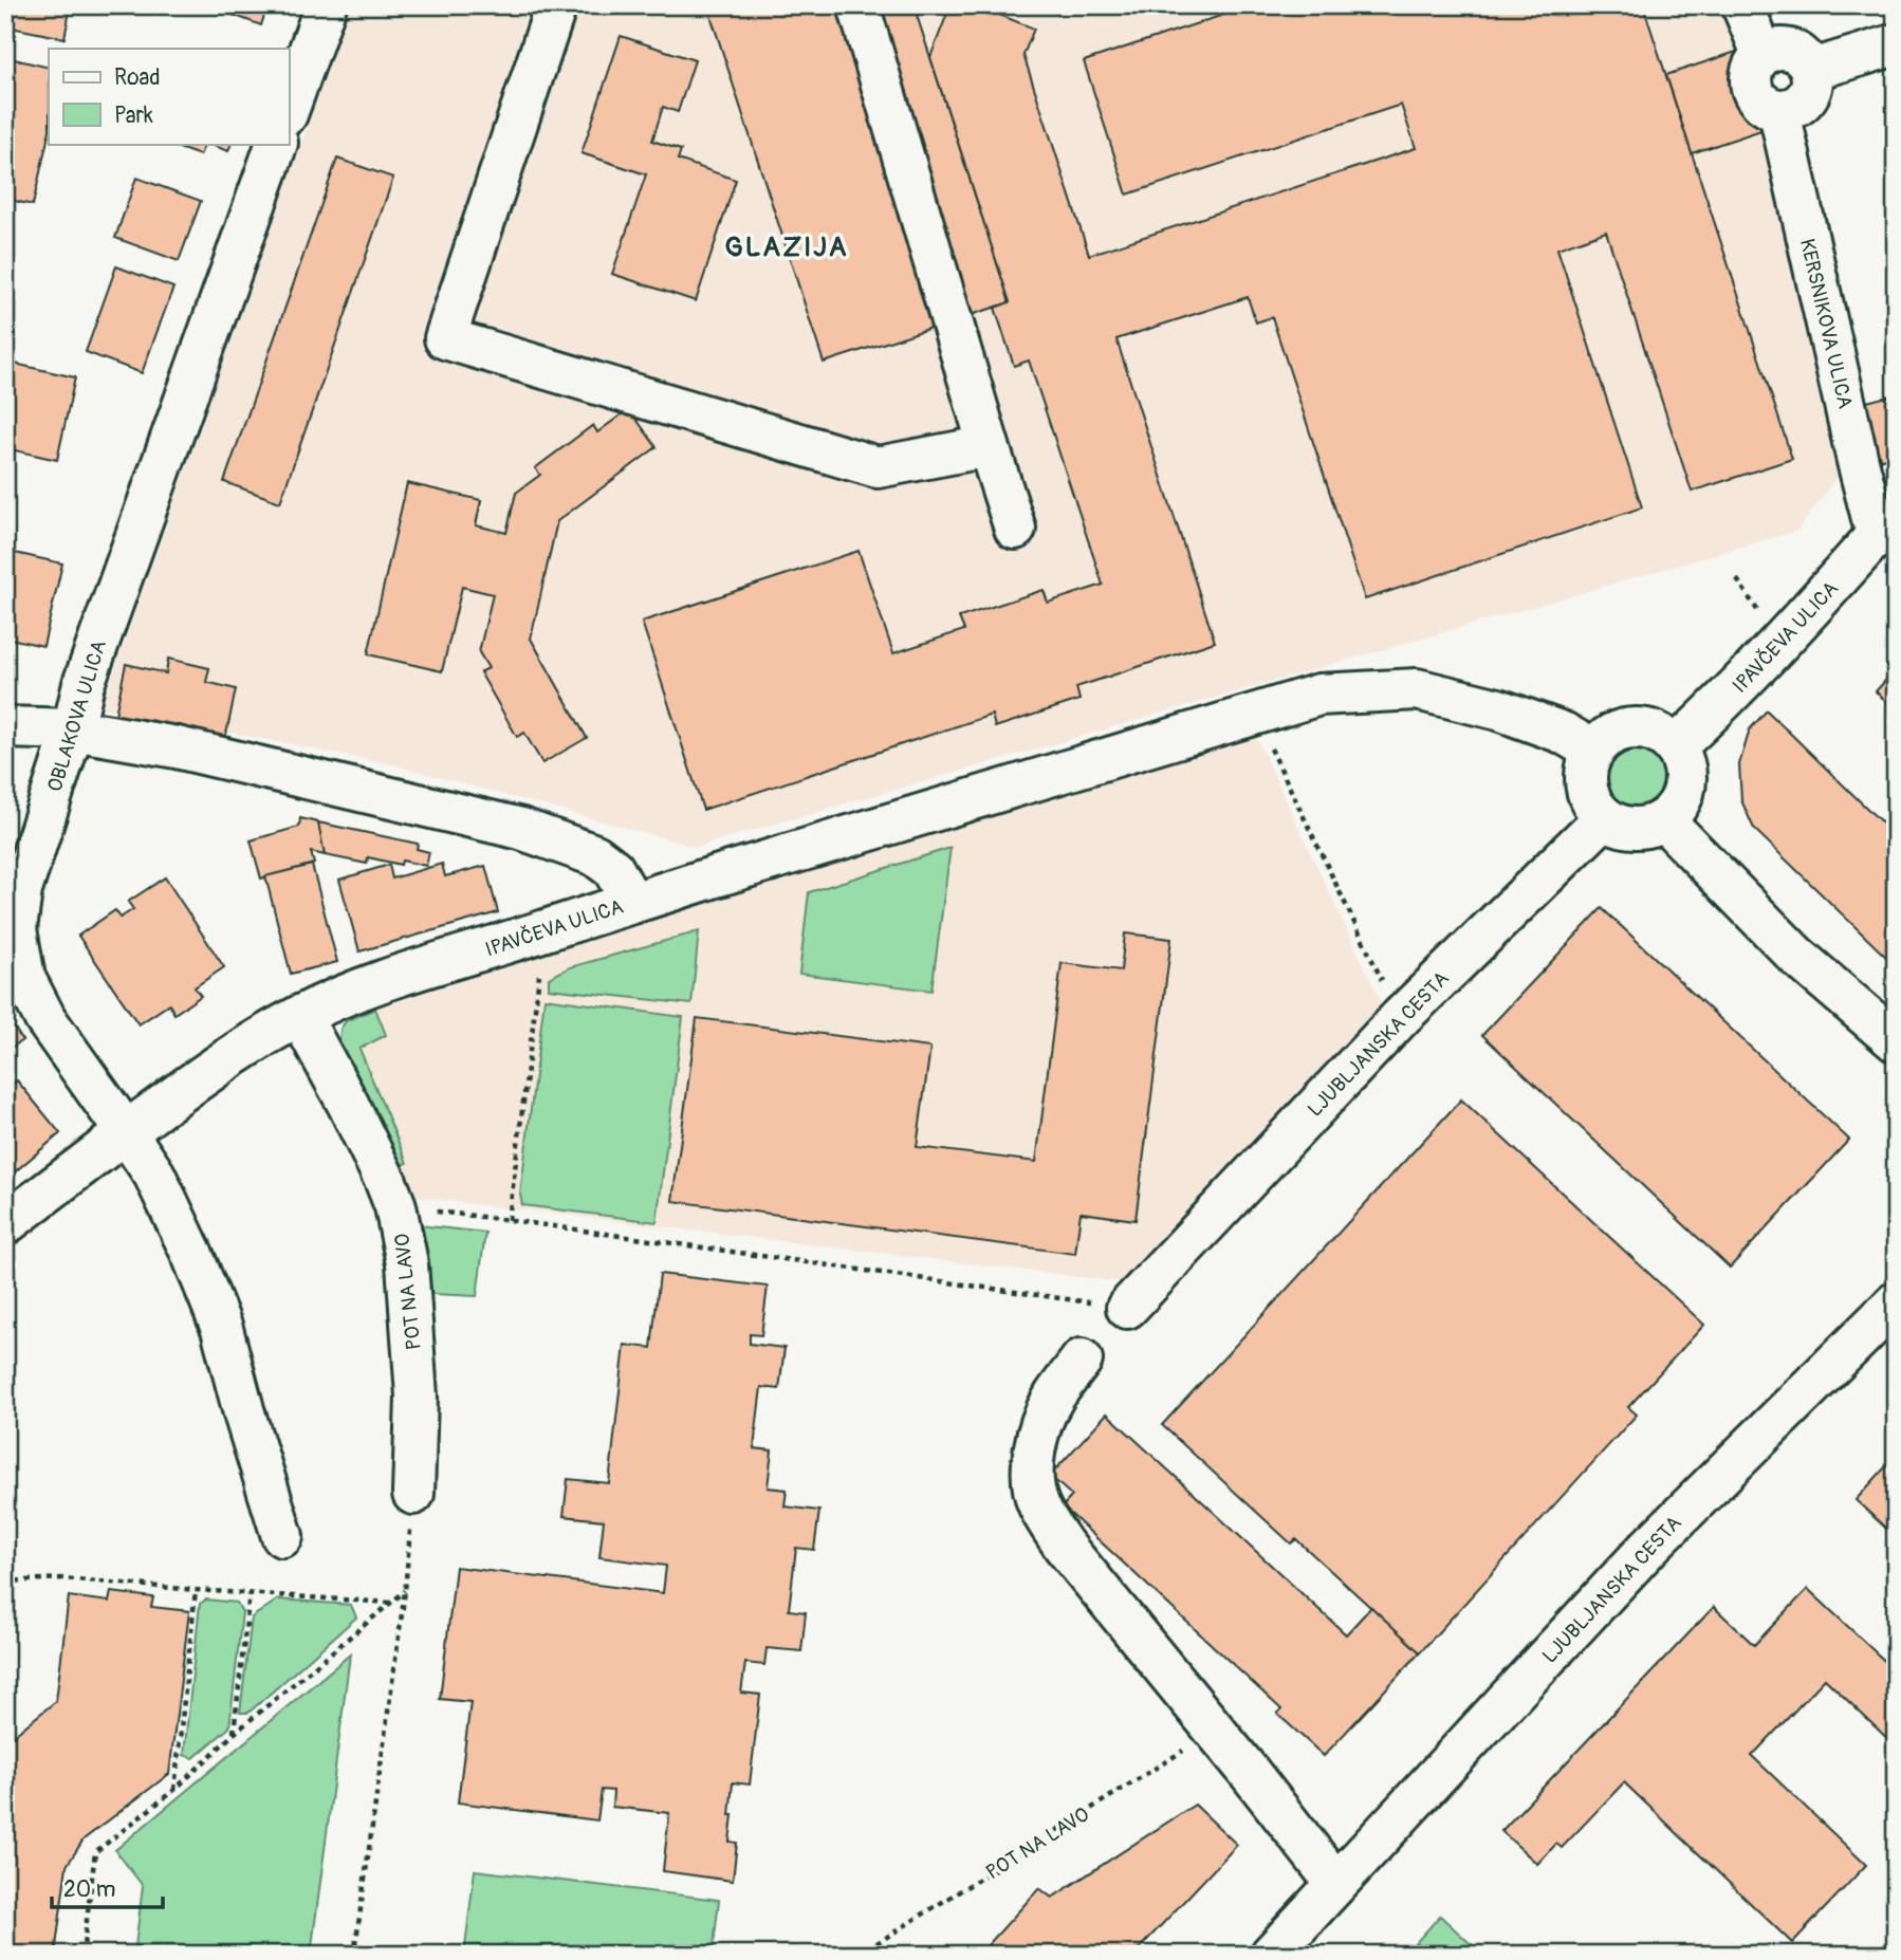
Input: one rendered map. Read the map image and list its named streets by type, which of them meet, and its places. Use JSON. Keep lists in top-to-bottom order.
{
  "streets": {
    "street": [
      "KERSNIKOVA ULICA",
      "IPAVČEVA ULICA",
      "OBLAKOVA ULICA",
      "LJUBLJANSKA CESTA",
      "POT NA LAVO"
    ]
  },
  "crossings": [
    ["KERSNIKOVA ULICA", "IPAVČEVA ULICA"],
    ["IPAVČEVA ULICA", "OBLAKOVA ULICA"],
    ["IPAVČEVA ULICA", "LJUBLJANSKA CESTA"],
    ["IPAVČEVA ULICA", "POT NA LAVO"]
  ],
  "districts": ["GLAZIJA"],
  "legend": ["Road", "Park"],
  "scale_bar": "20 m"
}
